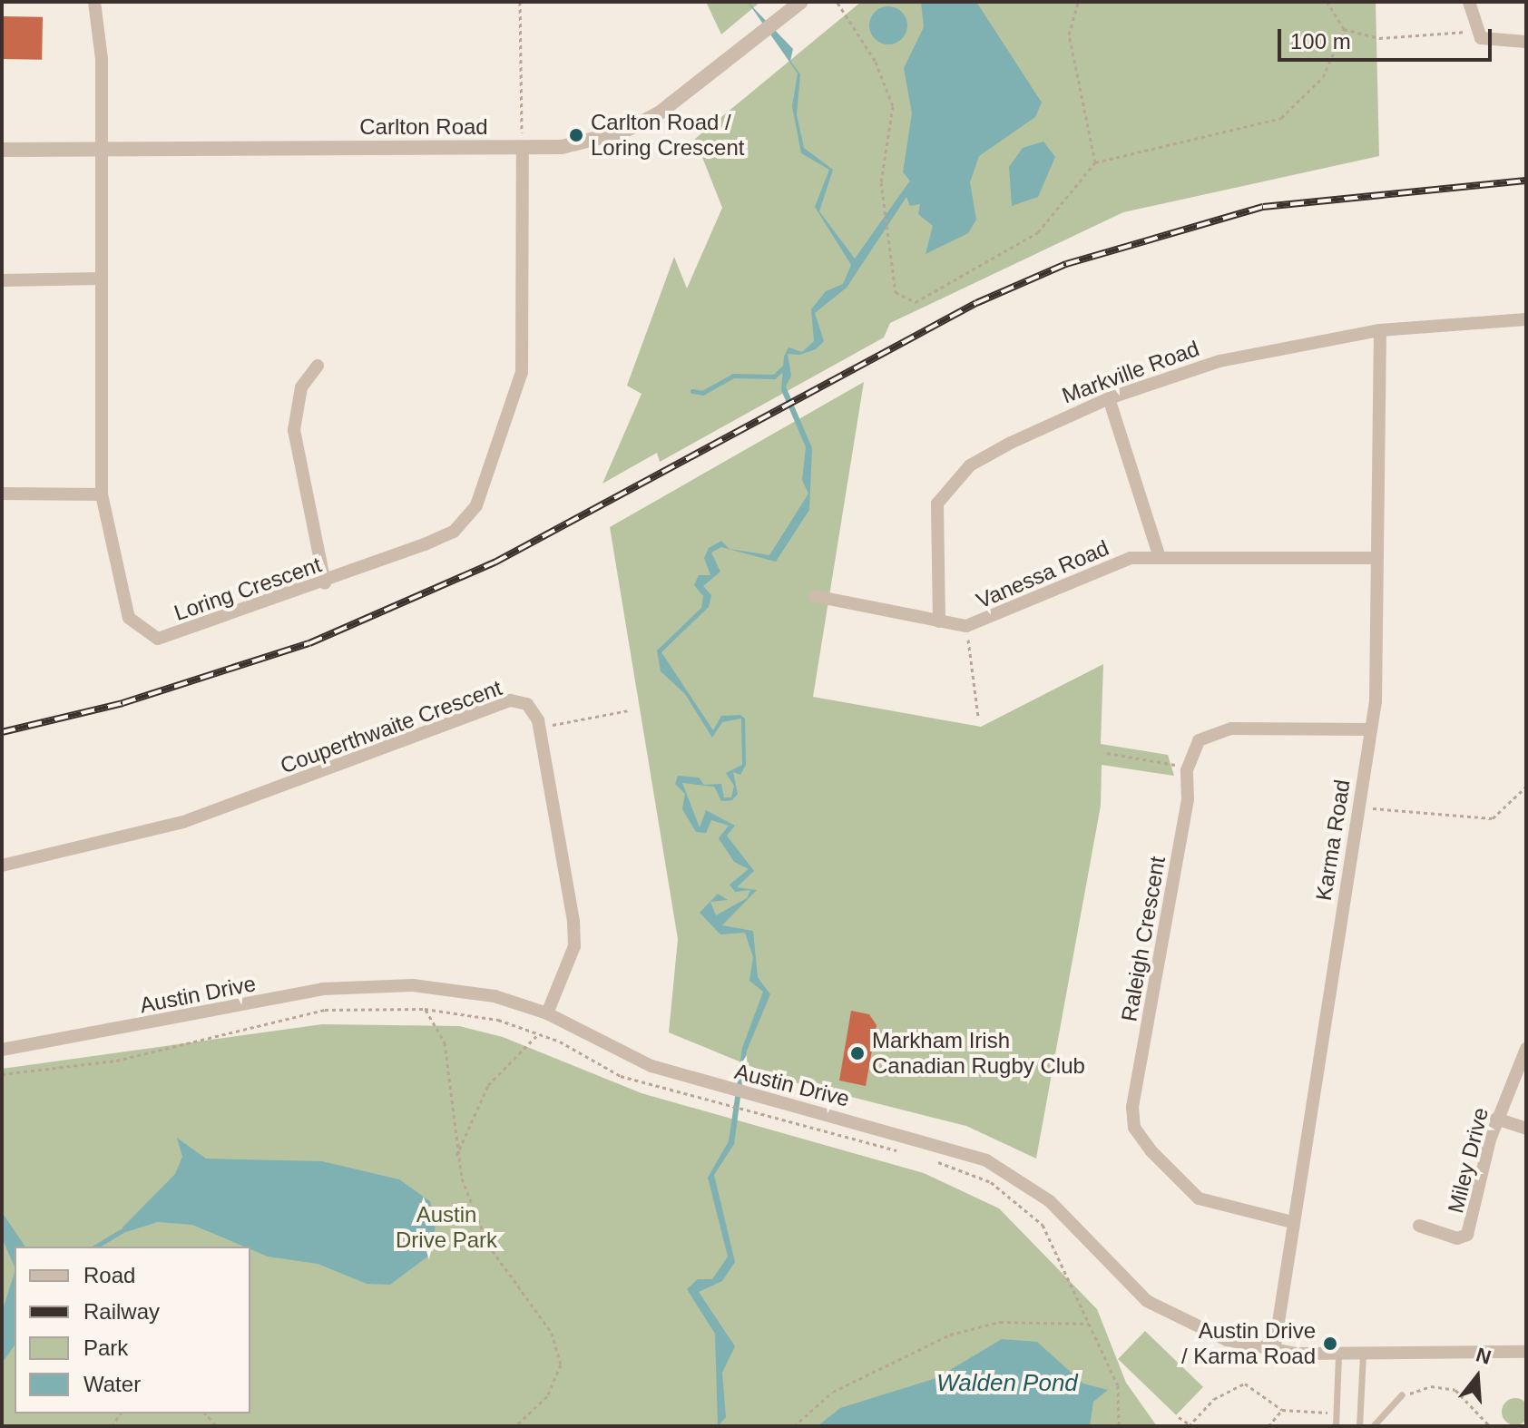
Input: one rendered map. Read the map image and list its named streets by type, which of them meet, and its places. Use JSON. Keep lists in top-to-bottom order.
{
  "streets": {
    "street": [
      "Carlton Road",
      "Markville Road",
      "Vanessa Road",
      "Loring Crescent",
      "Couperthwaite Crescent",
      "Karma Road",
      "Raleigh Crescent",
      "Austin Drive",
      "Miley Drive"
    ]
  },
  "crossings": [
    ["Carlton Road", "Loring Crescent"],
    ["Markville Road", "Vanessa Road"],
    ["Markville Road", "Karma Road"],
    ["Vanessa Road", "Karma Road"],
    ["Couperthwaite Crescent", "Austin Drive"],
    ["Karma Road", "Raleigh Crescent"],
    ["Karma Road", "Austin Drive"]
  ],
  "water": ["Walden Pond"],
  "parks": ["Austin Drive Park"],
  "places": ["Carlton Road / Loring Crescent", "Markham Irish Canadian Rugby Club", "Austin Drive / Karma Road"],
  "legend": [
    "Road",
    "Railway",
    "Park",
    "Water"
  ],
  "scale_bar": "100 m",
  "north": "top"
}
